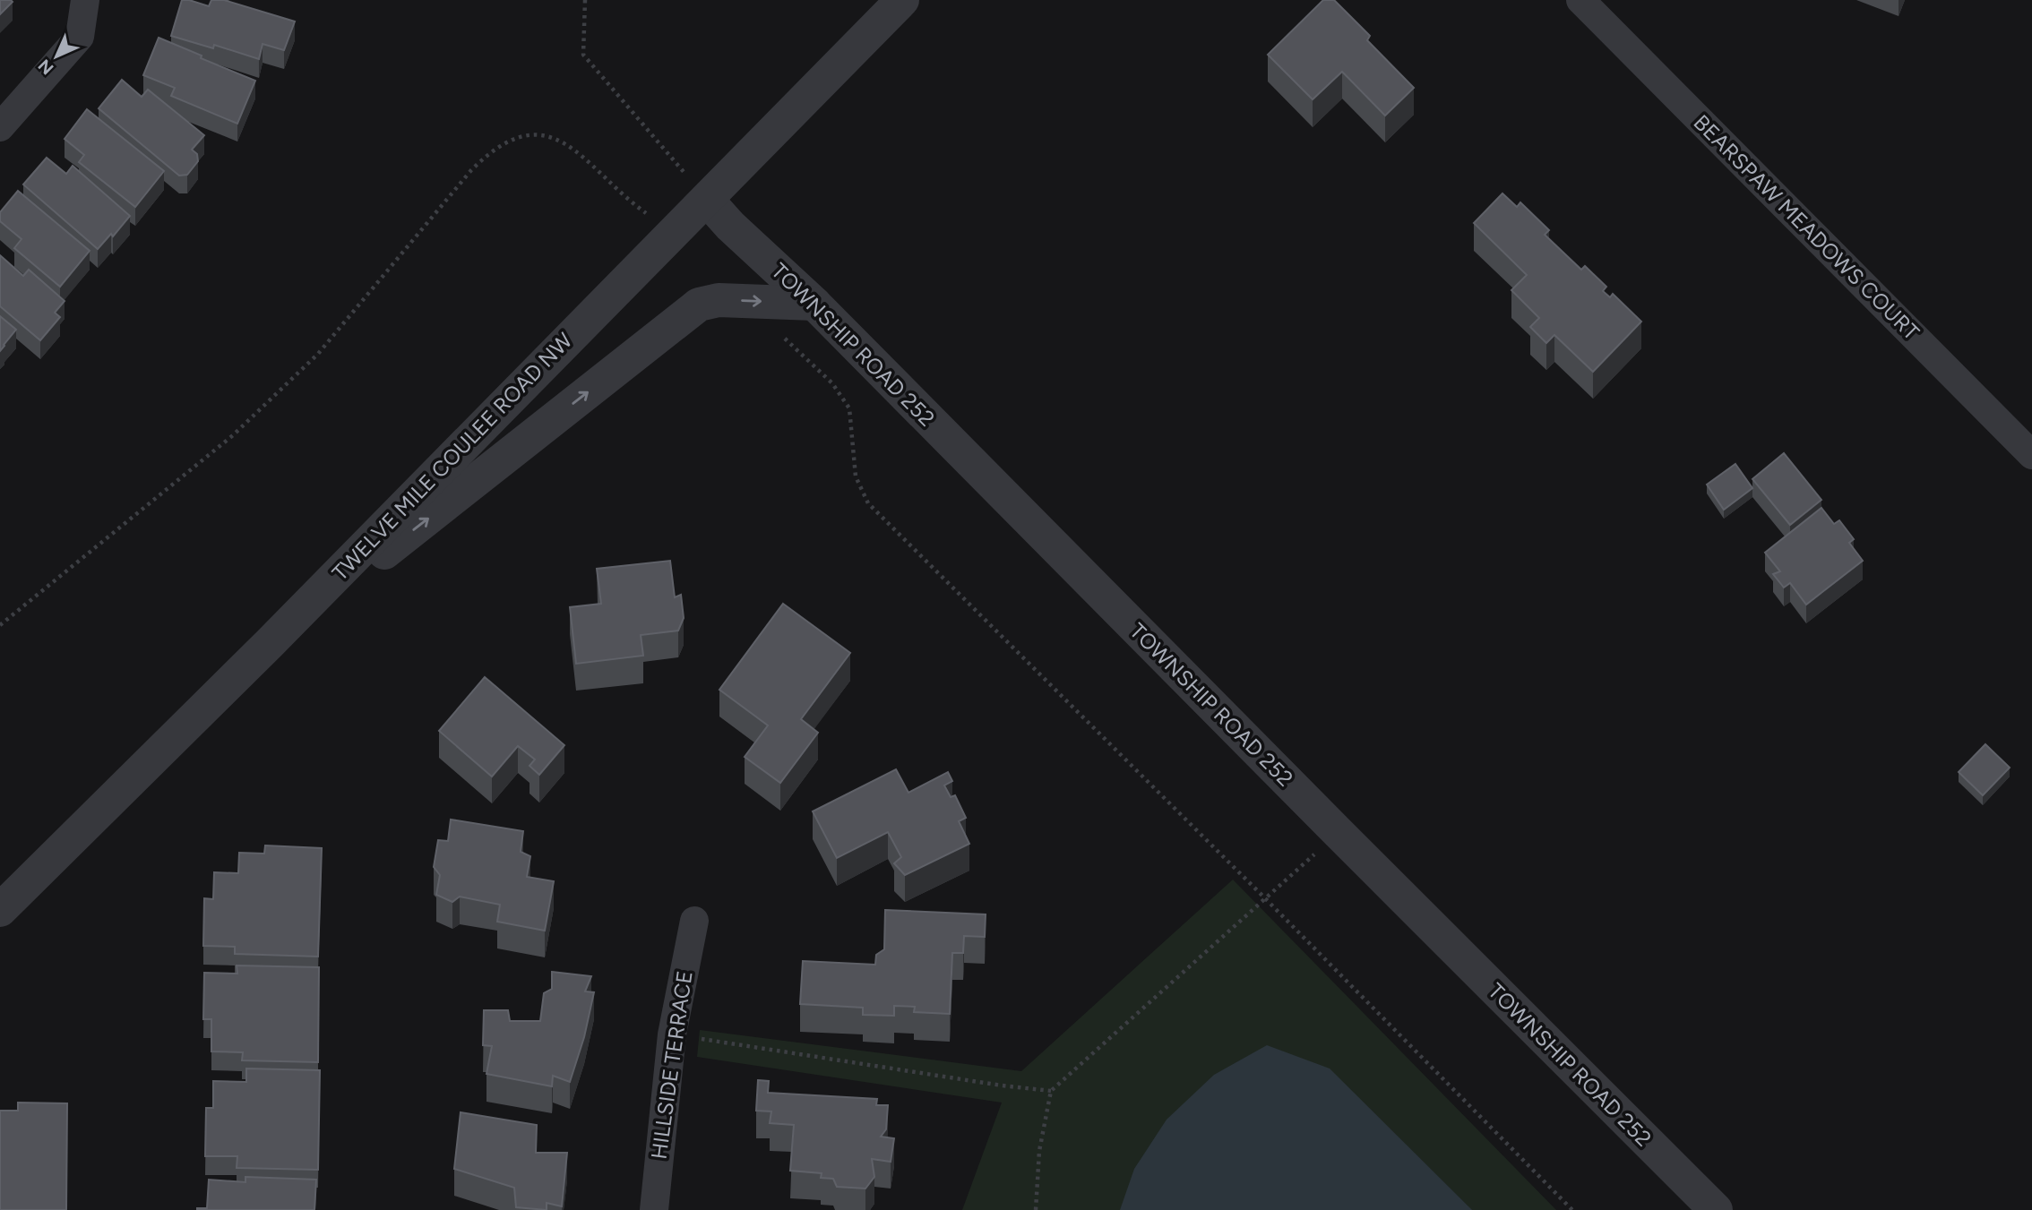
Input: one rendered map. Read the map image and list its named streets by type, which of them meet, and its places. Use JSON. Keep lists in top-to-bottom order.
{
  "streets": {
    "street": [
      "BEARSPAW MEADOWS COURT",
      "TOWNSHIP ROAD 252",
      "TWELVE MILE COULEE ROAD NW",
      "HILLSIDE TERRACE"
    ]
  },
  "crossings": [
    ["TOWNSHIP ROAD 252", "TWELVE MILE COULEE ROAD NW"]
  ],
  "north": "bottom left"
}
